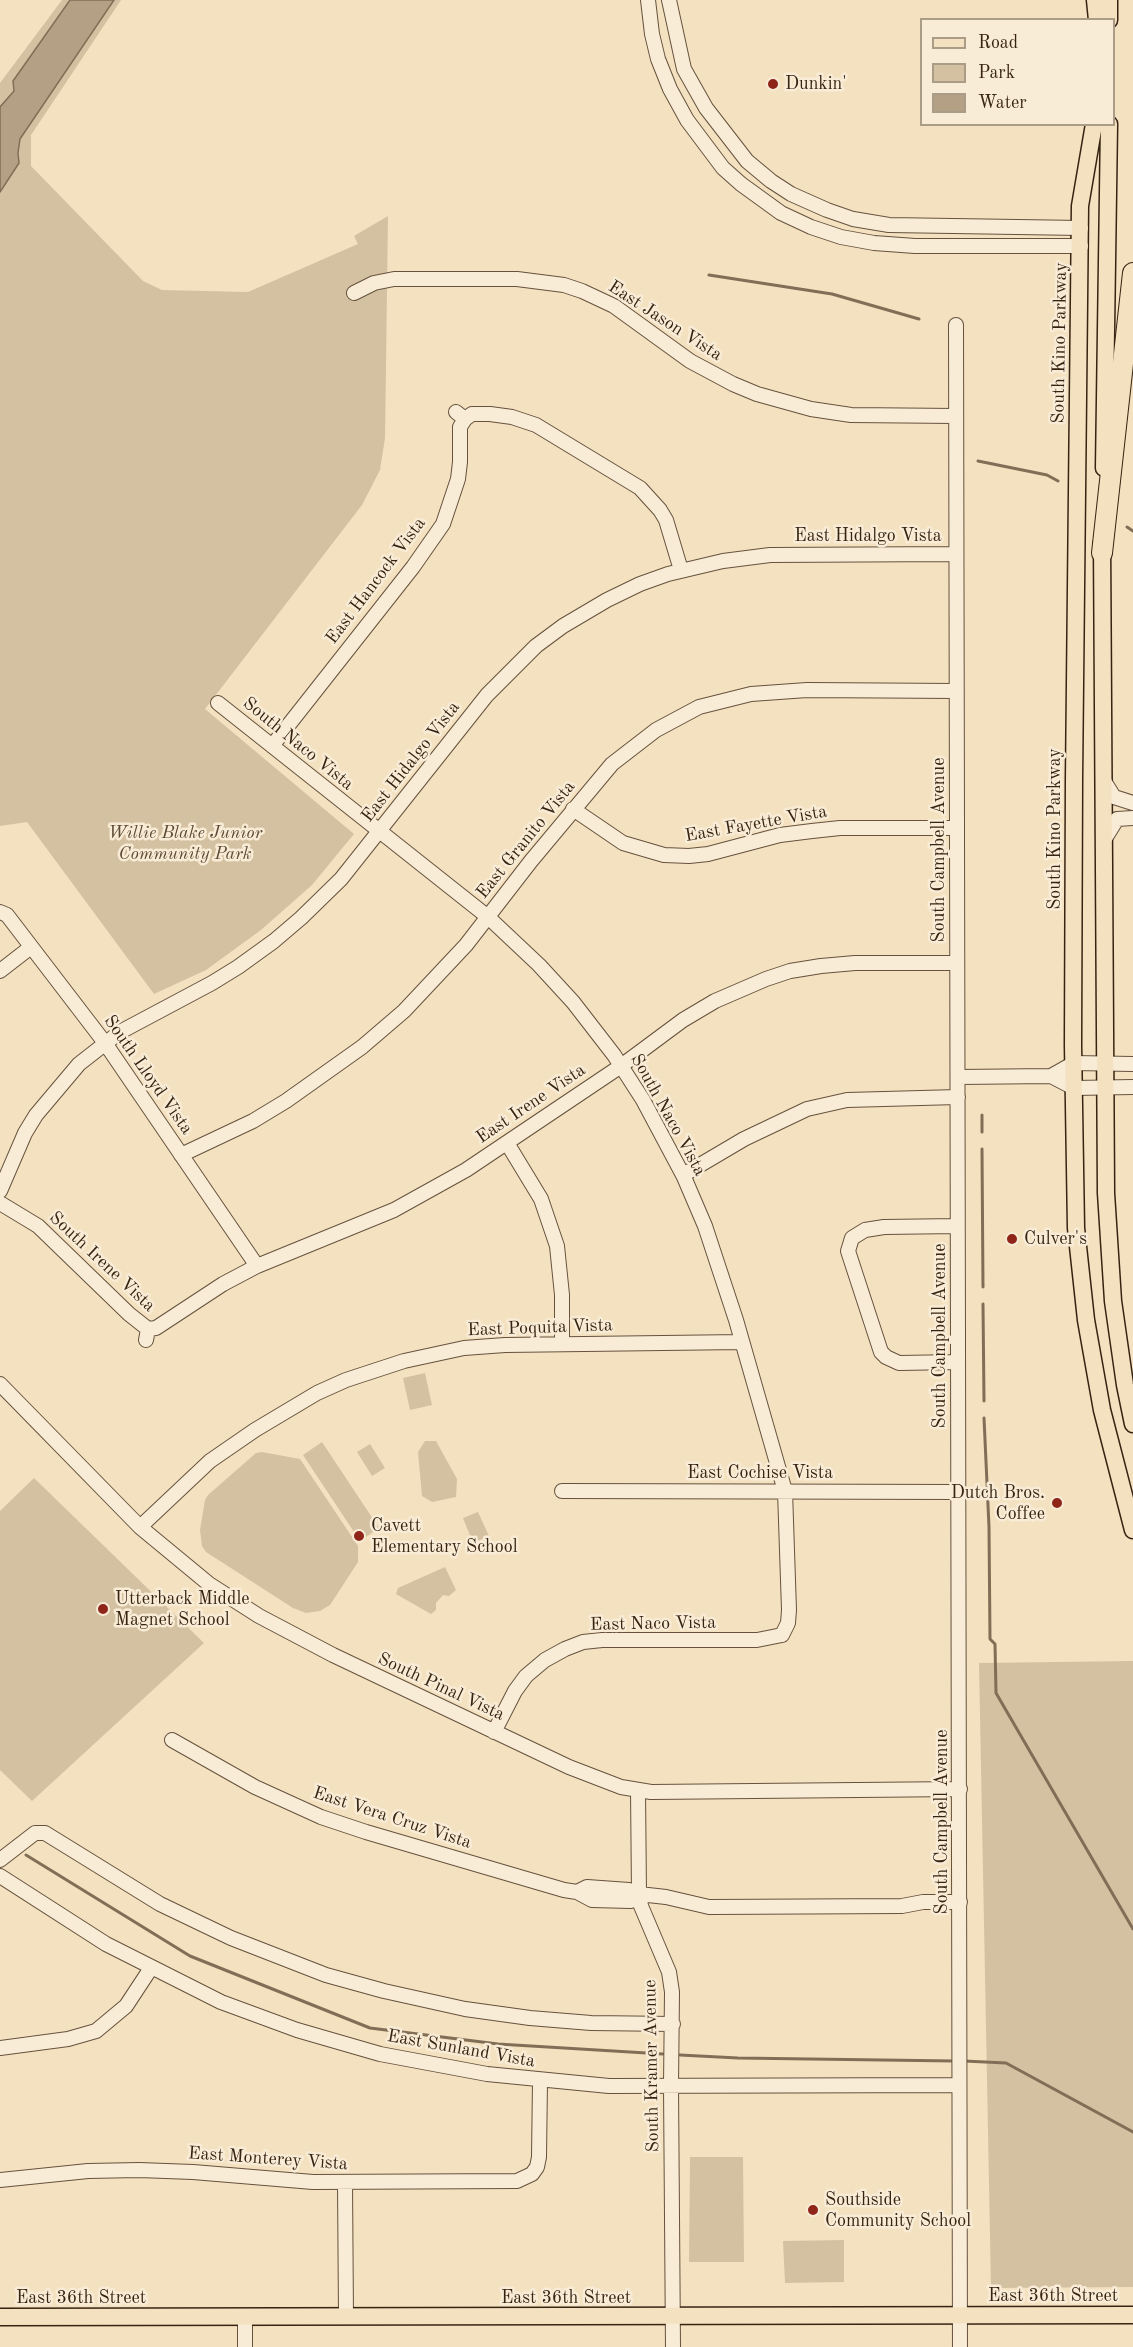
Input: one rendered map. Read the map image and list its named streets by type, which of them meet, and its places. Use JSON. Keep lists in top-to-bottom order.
{
  "streets": {
    "main road": ["South Kino Parkway", "East 36th Street"],
    "street": [
      "East Jason Vista",
      "East Hidalgo Vista",
      "East Hancock Vista",
      "South Naco Vista",
      "East Fayette Vista",
      "East Granito Vista",
      "South Campbell Avenue",
      "South Lloyd Vista",
      "East Irene Vista",
      "South Irene Vista",
      "East Poquita Vista",
      "East Cochise Vista",
      "East Naco Vista",
      "South Pinal Vista",
      "East Vera Cruz Vista",
      "East Sunland Vista",
      "South Kramer Avenue",
      "East Monterey Vista"
    ]
  },
  "crossings": [
    ["East Jason Vista", "South Campbell Avenue"],
    ["East Hidalgo Vista", "East Hancock Vista"],
    ["East Hidalgo Vista", "South Naco Vista"],
    ["East Hidalgo Vista", "South Campbell Avenue"],
    ["East Hidalgo Vista", "South Lloyd Vista"],
    ["East Hancock Vista", "South Naco Vista"],
    ["South Naco Vista", "East Granito Vista"],
    ["South Naco Vista", "East Irene Vista"],
    ["South Naco Vista", "East Poquita Vista"],
    ["South Naco Vista", "East Cochise Vista"],
    ["South Naco Vista", "East Naco Vista"],
    ["East Fayette Vista", "East Granito Vista"],
    ["East Fayette Vista", "South Campbell Avenue"],
    ["East Granito Vista", "South Campbell Avenue"],
    ["East Granito Vista", "South Lloyd Vista"],
    ["South Campbell Avenue", "East Irene Vista"],
    ["South Campbell Avenue", "East Cochise Vista"],
    ["South Campbell Avenue", "South Pinal Vista"],
    ["South Campbell Avenue", "East Vera Cruz Vista"],
    ["South Campbell Avenue", "East Sunland Vista"],
    ["South Campbell Avenue", "East 36th Street"],
    ["South Lloyd Vista", "East Irene Vista"],
    ["East Irene Vista", "South Irene Vista"],
    ["East Poquita Vista", "South Pinal Vista"],
    ["East Naco Vista", "South Pinal Vista"],
    ["South Pinal Vista", "South Kramer Avenue"],
    ["East Vera Cruz Vista", "South Kramer Avenue"],
    ["East Sunland Vista", "South Kramer Avenue"],
    ["East Sunland Vista", "East Monterey Vista"],
    ["South Kramer Avenue", "East 36th Street"]
  ],
  "parks": ["Willie Blake Junior Community Park"],
  "places": [
    "Dunkin'",
    "Culver's",
    "Dutch Bros. Coffee",
    "Cavett Elementary School",
    "Utterback Middle Magnet School",
    "Southside Community School"
  ],
  "legend": ["Road", "Park", "Water"]
}
